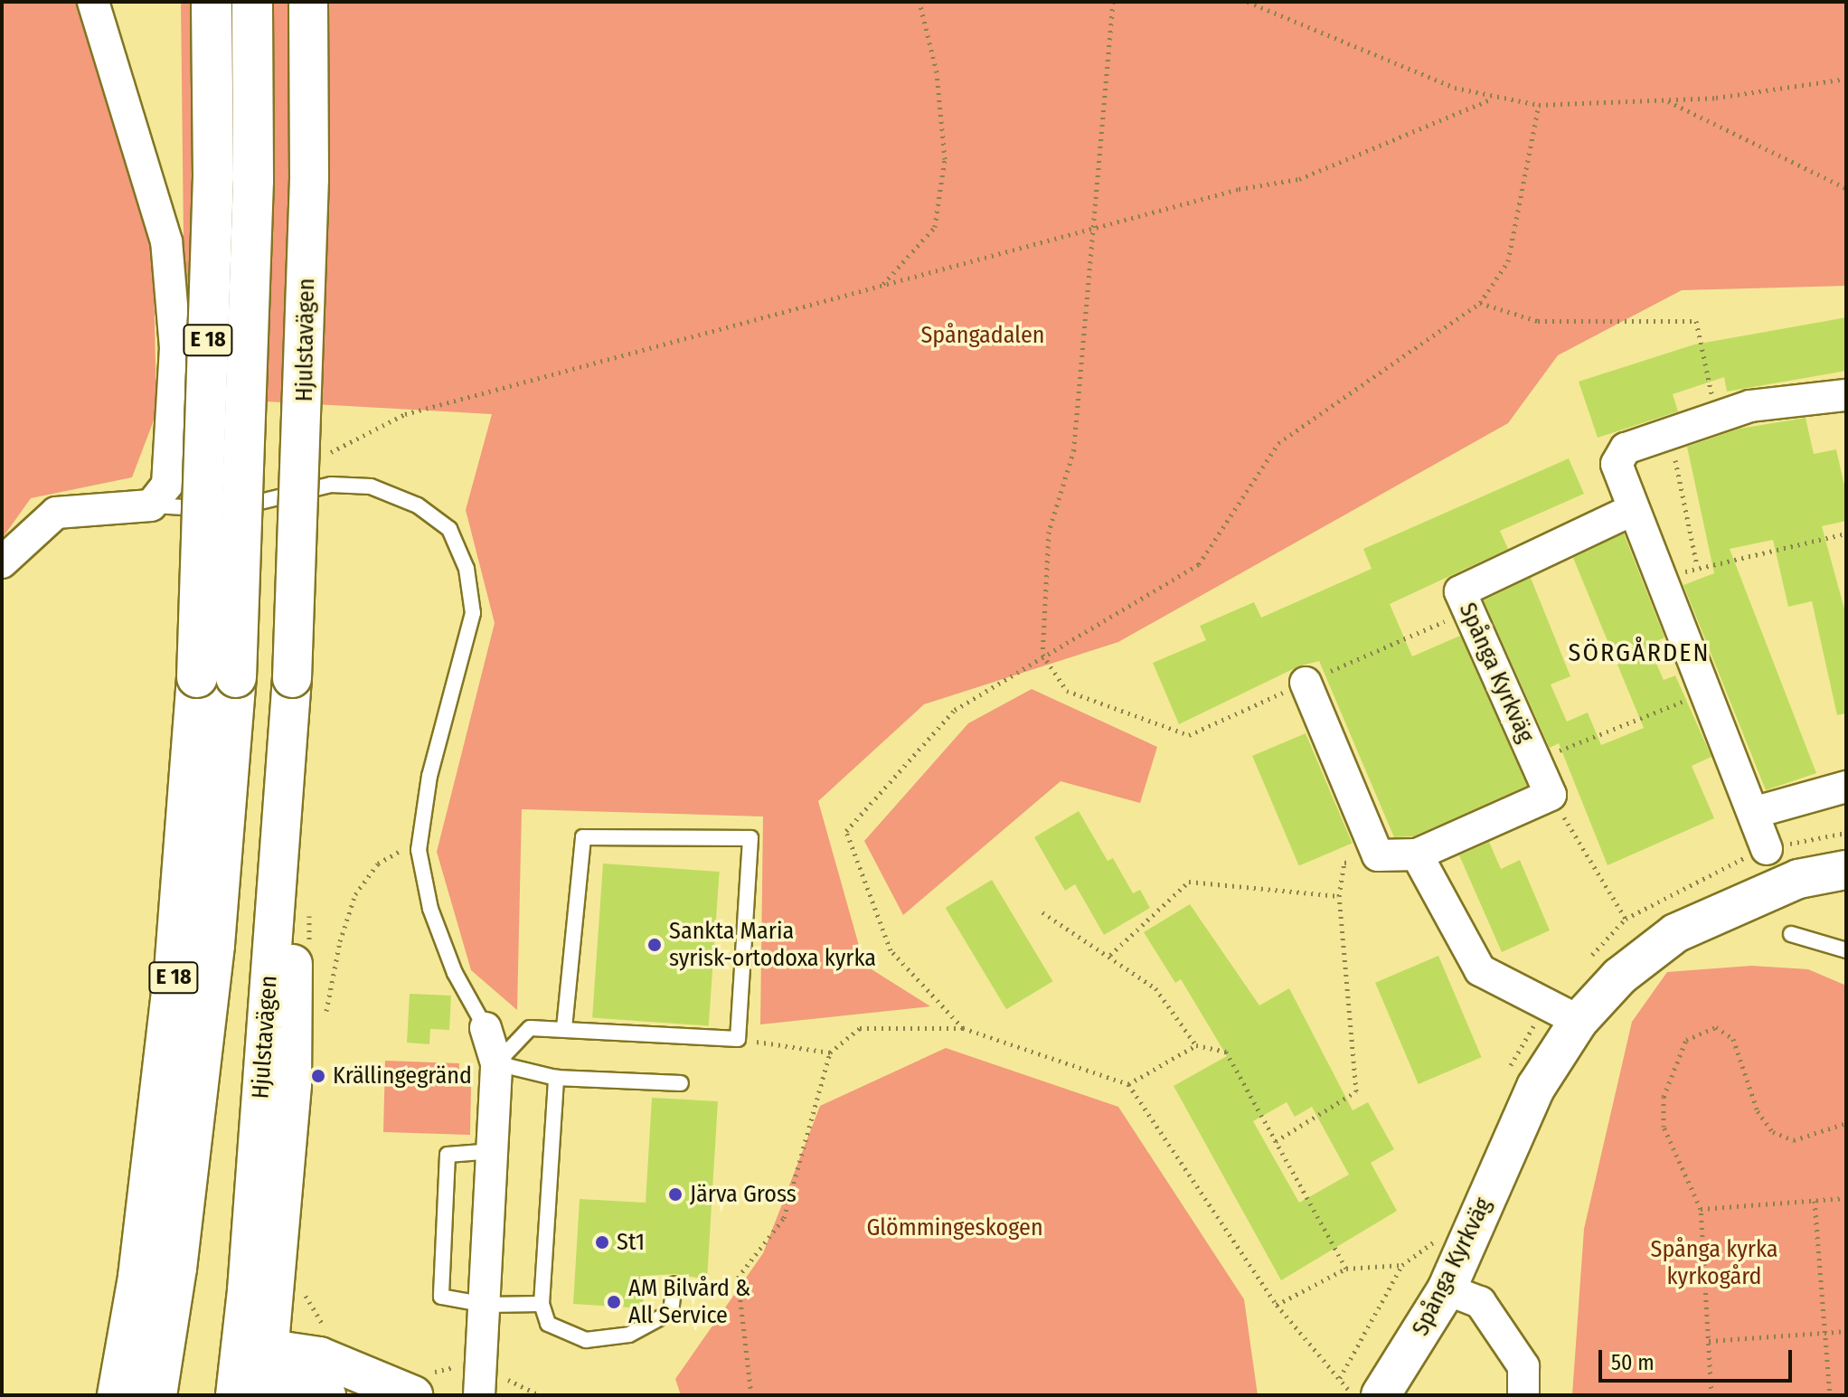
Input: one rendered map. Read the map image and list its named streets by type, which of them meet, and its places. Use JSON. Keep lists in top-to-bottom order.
{
  "streets": {
    "highway": ["E 18"],
    "street": ["Hjulstavägen", "Spånga Kyrkväg"]
  },
  "districts": ["SÖRGÅRDEN"],
  "parks": ["Spångadalen", "Glömmingeskogen", "Spånga kyrka kyrkogård"],
  "places": [
    "Sankta Maria syrisk-ortodoxa kyrka",
    "Krällingegränd",
    "Järva Gross",
    "St1",
    "AM Bilvård & All Service"
  ],
  "scale_bar": "50 m"
}
